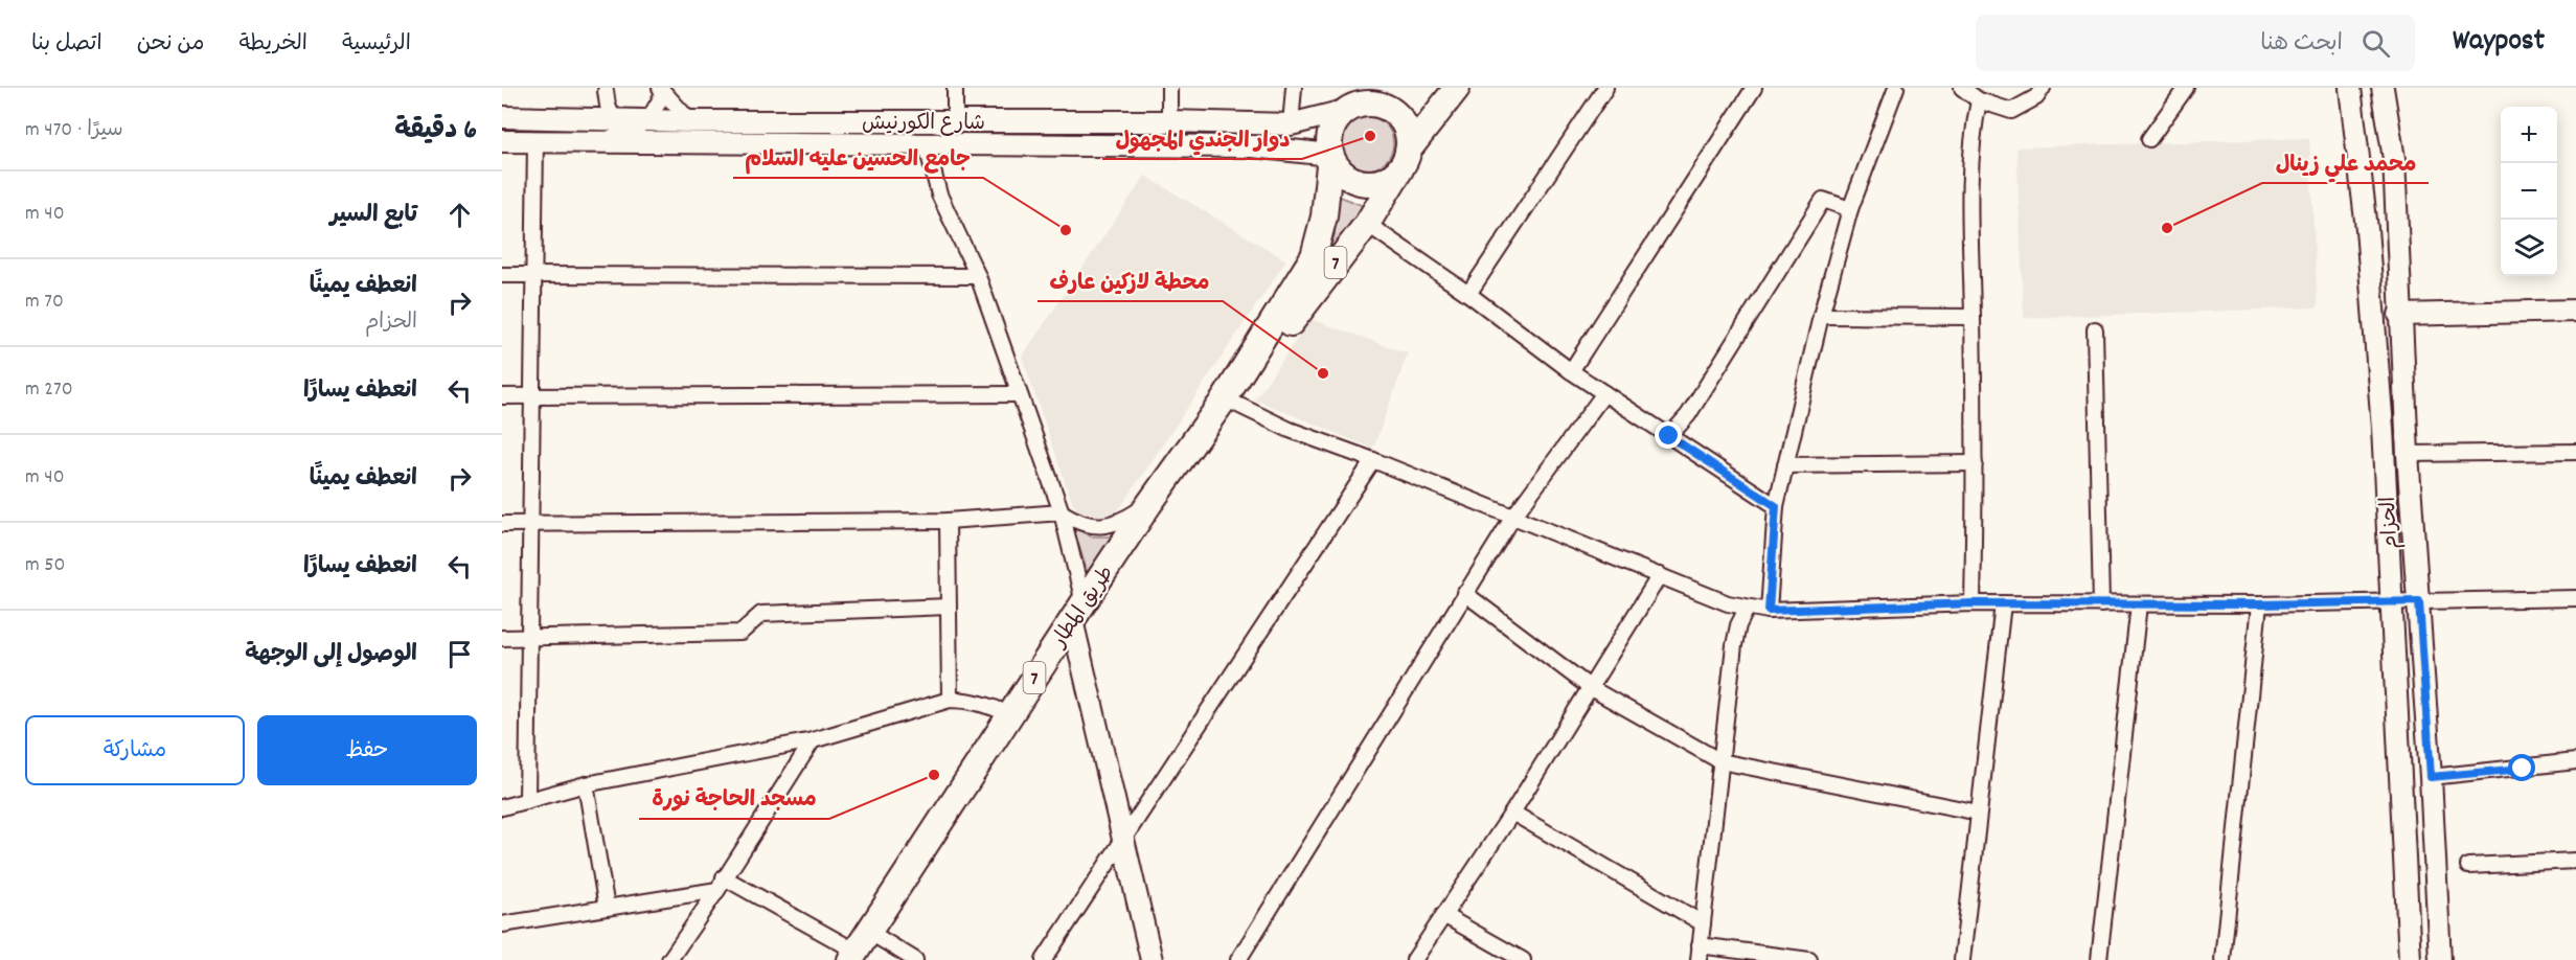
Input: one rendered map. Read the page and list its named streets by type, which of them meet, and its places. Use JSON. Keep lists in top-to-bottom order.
{
  "streets": {
    "highway": ["7", "طريق المطار"],
    "street": ["شارع الكورنيش", "الحزام"]
  },
  "crossings": [
    ["شارع الكورنيش", "طريق المطار"]
  ],
  "places": [
    "دوار الجندي المجهول",
    "محمد علي زينال",
    "جامع الحسين عليه السلام",
    "محطة لازكين عارف",
    "مسجد الحاجة نورة"
  ],
  "page": {
    "header": "Waypost",
    "search": "ابحث هنا",
    "nav": [
      "الرئيسية",
      "الخريطة",
      "من نحن",
      "اتصل بنا"
    ],
    "heading": ["6 دقيقة", "سيرًا · 470 m"],
    "map_buttons": ["+", "−"],
    "list": [
      ["تابع السير", "40 m"],
      ["انعطف يمينًا", "الحزام", "70 m"],
      ["انعطف يسارًا", "270 m"],
      ["انعطف يمينًا", "40 m"],
      ["انعطف يسارًا", "50 m"],
      "الوصول إلى الوجهة"
    ],
    "buttons": ["حفظ", "مشاركة"]
  }
}
